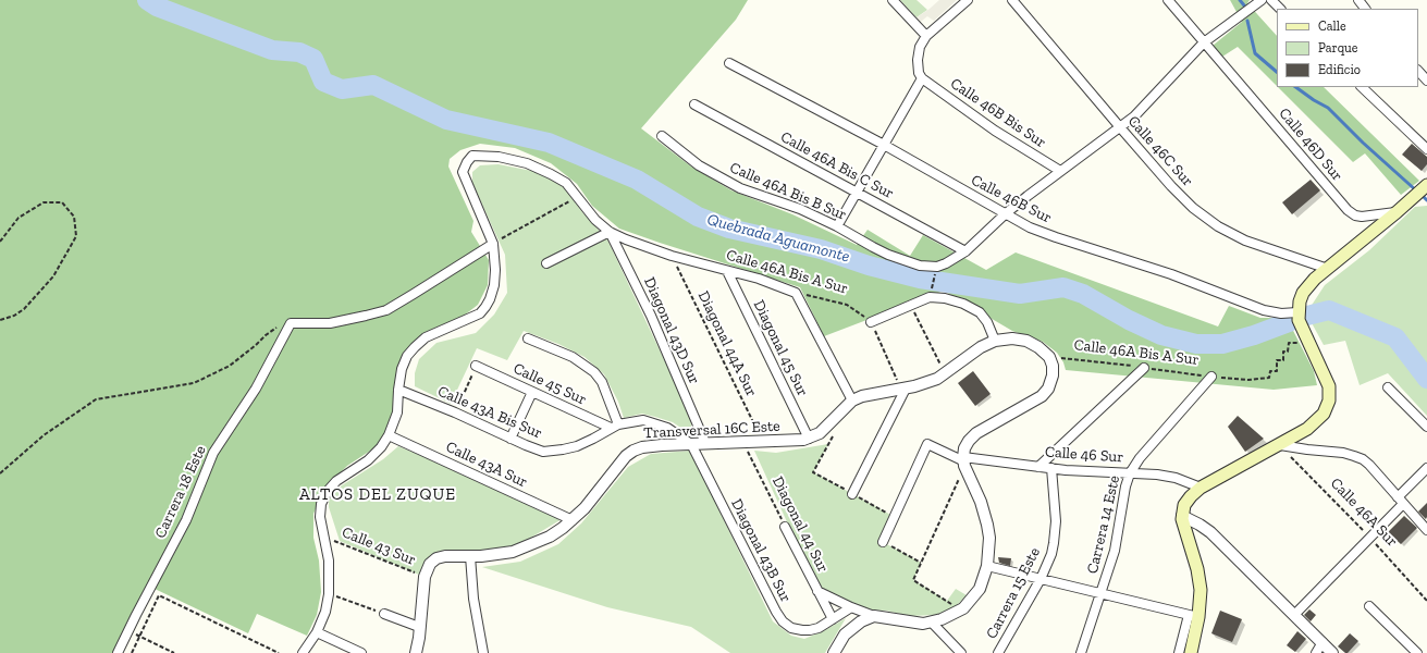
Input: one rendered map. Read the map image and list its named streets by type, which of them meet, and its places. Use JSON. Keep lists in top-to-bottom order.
{
  "streets": {
    "street": [
      "Calle 46B Bis Sur",
      "Calle 46D Sur",
      "Calle 46C Sur",
      "Calle 46A Bis C Sur",
      "Calle 46A Bis B Sur",
      "Calle 46B Sur",
      "Calle 46A Bis A Sur",
      "Diagonal 43D Sur",
      "Diagonal 45 Sur",
      "Calle 45 Sur",
      "Calle 43A Bis Sur",
      "Transversal 16C Este",
      "Calle 46 Sur",
      "Calle 43A Sur",
      "Carrera 18 Este",
      "Diagonal 44 Sur",
      "Carrera 14 Este",
      "Diagonal 43B Sur",
      "Carrera 15 Este"
    ],
    "path": ["Diagonal 44A Sur", "Calle 46A Sur", "Calle 43 Sur"]
  },
  "crossings": [
    ["Calle 46A Bis C Sur", "Calle 46A Bis B Sur"],
    ["Calle 46A Bis A Sur", "Diagonal 43D Sur"],
    ["Calle 46A Bis A Sur", "Diagonal 44A Sur"],
    ["Calle 46A Bis A Sur", "Diagonal 45 Sur"],
    ["Calle 46A Bis A Sur", "Carrera 14 Este"],
    ["Diagonal 43D Sur", "Transversal 16C Este"],
    ["Diagonal 44A Sur", "Transversal 16C Este"],
    ["Diagonal 45 Sur", "Transversal 16C Este"],
    ["Calle 45 Sur", "Calle 43A Bis Sur"],
    ["Transversal 16C Este", "Calle 43A Sur"],
    ["Transversal 16C Este", "Diagonal 44 Sur"],
    ["Transversal 16C Este", "Calle 43 Sur"],
    ["Transversal 16C Este", "Diagonal 43B Sur"],
    ["Calle 46 Sur", "Carrera 14 Este"],
    ["Calle 46 Sur", "Carrera 15 Este"],
    ["Diagonal 44 Sur", "Diagonal 43B Sur"]
  ],
  "districts": ["ALTOS DEL ZUQUE"],
  "water": ["Quebrada Aguamonte"],
  "legend": ["Calle", "Parque", "Edificio"]
}
